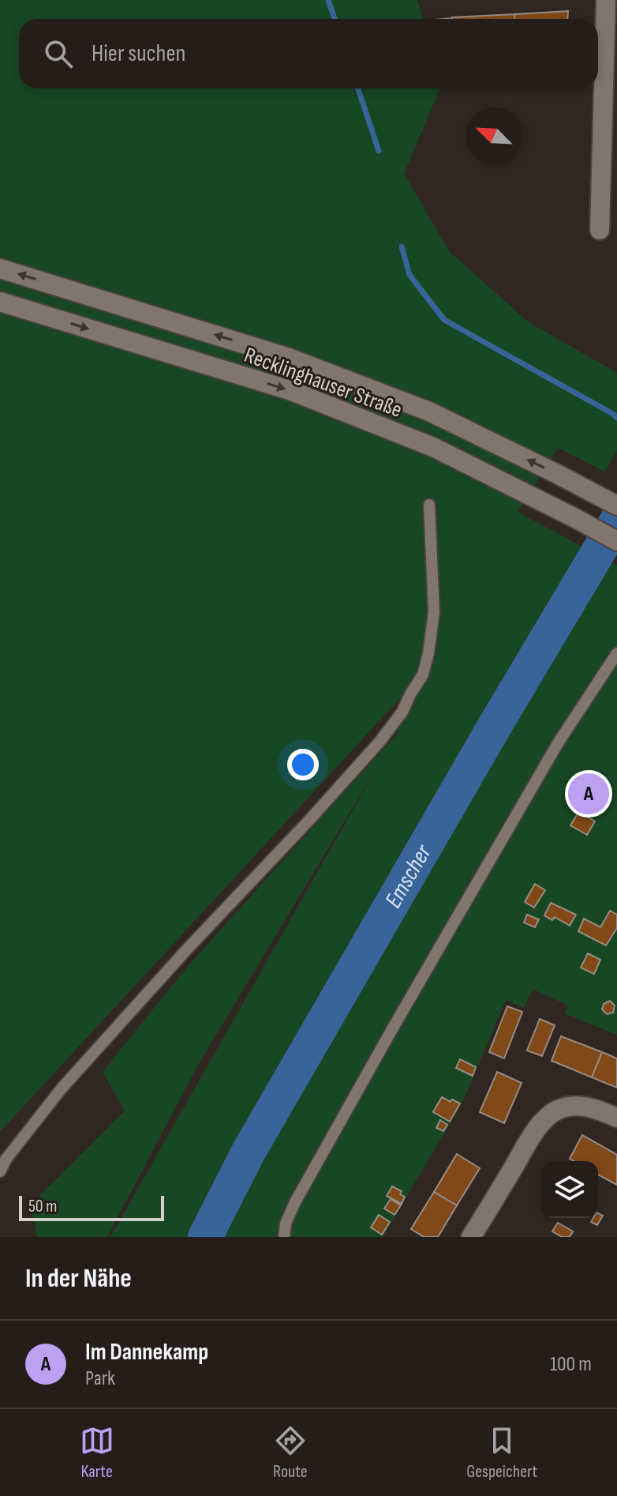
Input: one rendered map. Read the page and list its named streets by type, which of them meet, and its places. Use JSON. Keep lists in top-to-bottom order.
{
  "streets": {
    "main road": ["Recklinghauser Straße"]
  },
  "water": ["Emscher"],
  "scale_bar": "50 m",
  "north": "top left",
  "page": {
    "search": "Hier suchen",
    "pins": "A",
    "scale": "50 m",
    "heading": "In der Nähe",
    "list": [
      {
        "mark": "A",
        "name": "Im Dannekamp",
        "note": "Park",
        "value": "100 m"
      }
    ],
    "nav": ["Karte", "Route", "Gespeichert"]
  }
}
